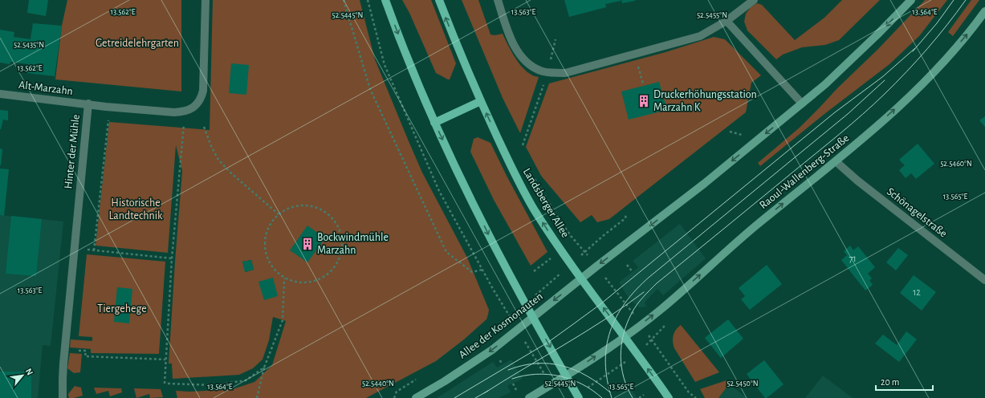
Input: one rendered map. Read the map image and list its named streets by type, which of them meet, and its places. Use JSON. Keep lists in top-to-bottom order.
{
  "streets": {
    "main road": ["Raoul-Wallenberg-Straße", "Landsberger Allee", "Allee der Kosmonauten"],
    "street": ["Alt-Marzahn", "Hinter der Mühle", "Schönagelstraße"]
  },
  "crossings": [
    ["Alt-Marzahn", "Hinter der Mühle"],
    ["Raoul-Wallenberg-Straße", "Landsberger Allee"],
    ["Raoul-Wallenberg-Straße", "Schönagelstraße"],
    ["Landsberger Allee", "Allee der Kosmonauten"]
  ],
  "parks": ["Getreidelehrgarten", "Historische Landtechnik", "Tiergehege"],
  "places": {
    "building": ["Druckerhöhungsstation Marzahn K", "Bockwindmühle Marzahn"]
  },
  "house_numbers": ["71", "12"],
  "scale_bar": "20 m",
  "north": "top right",
  "coordinates": [
    "13.562°E",
    "13.563°E",
    "13.564°E",
    "52.5445°N",
    "52.5455°N",
    "52.5435°N",
    "52.5460°N",
    "13.565°E",
    "52.5440°N",
    "52.5450°N"
  ]
}
